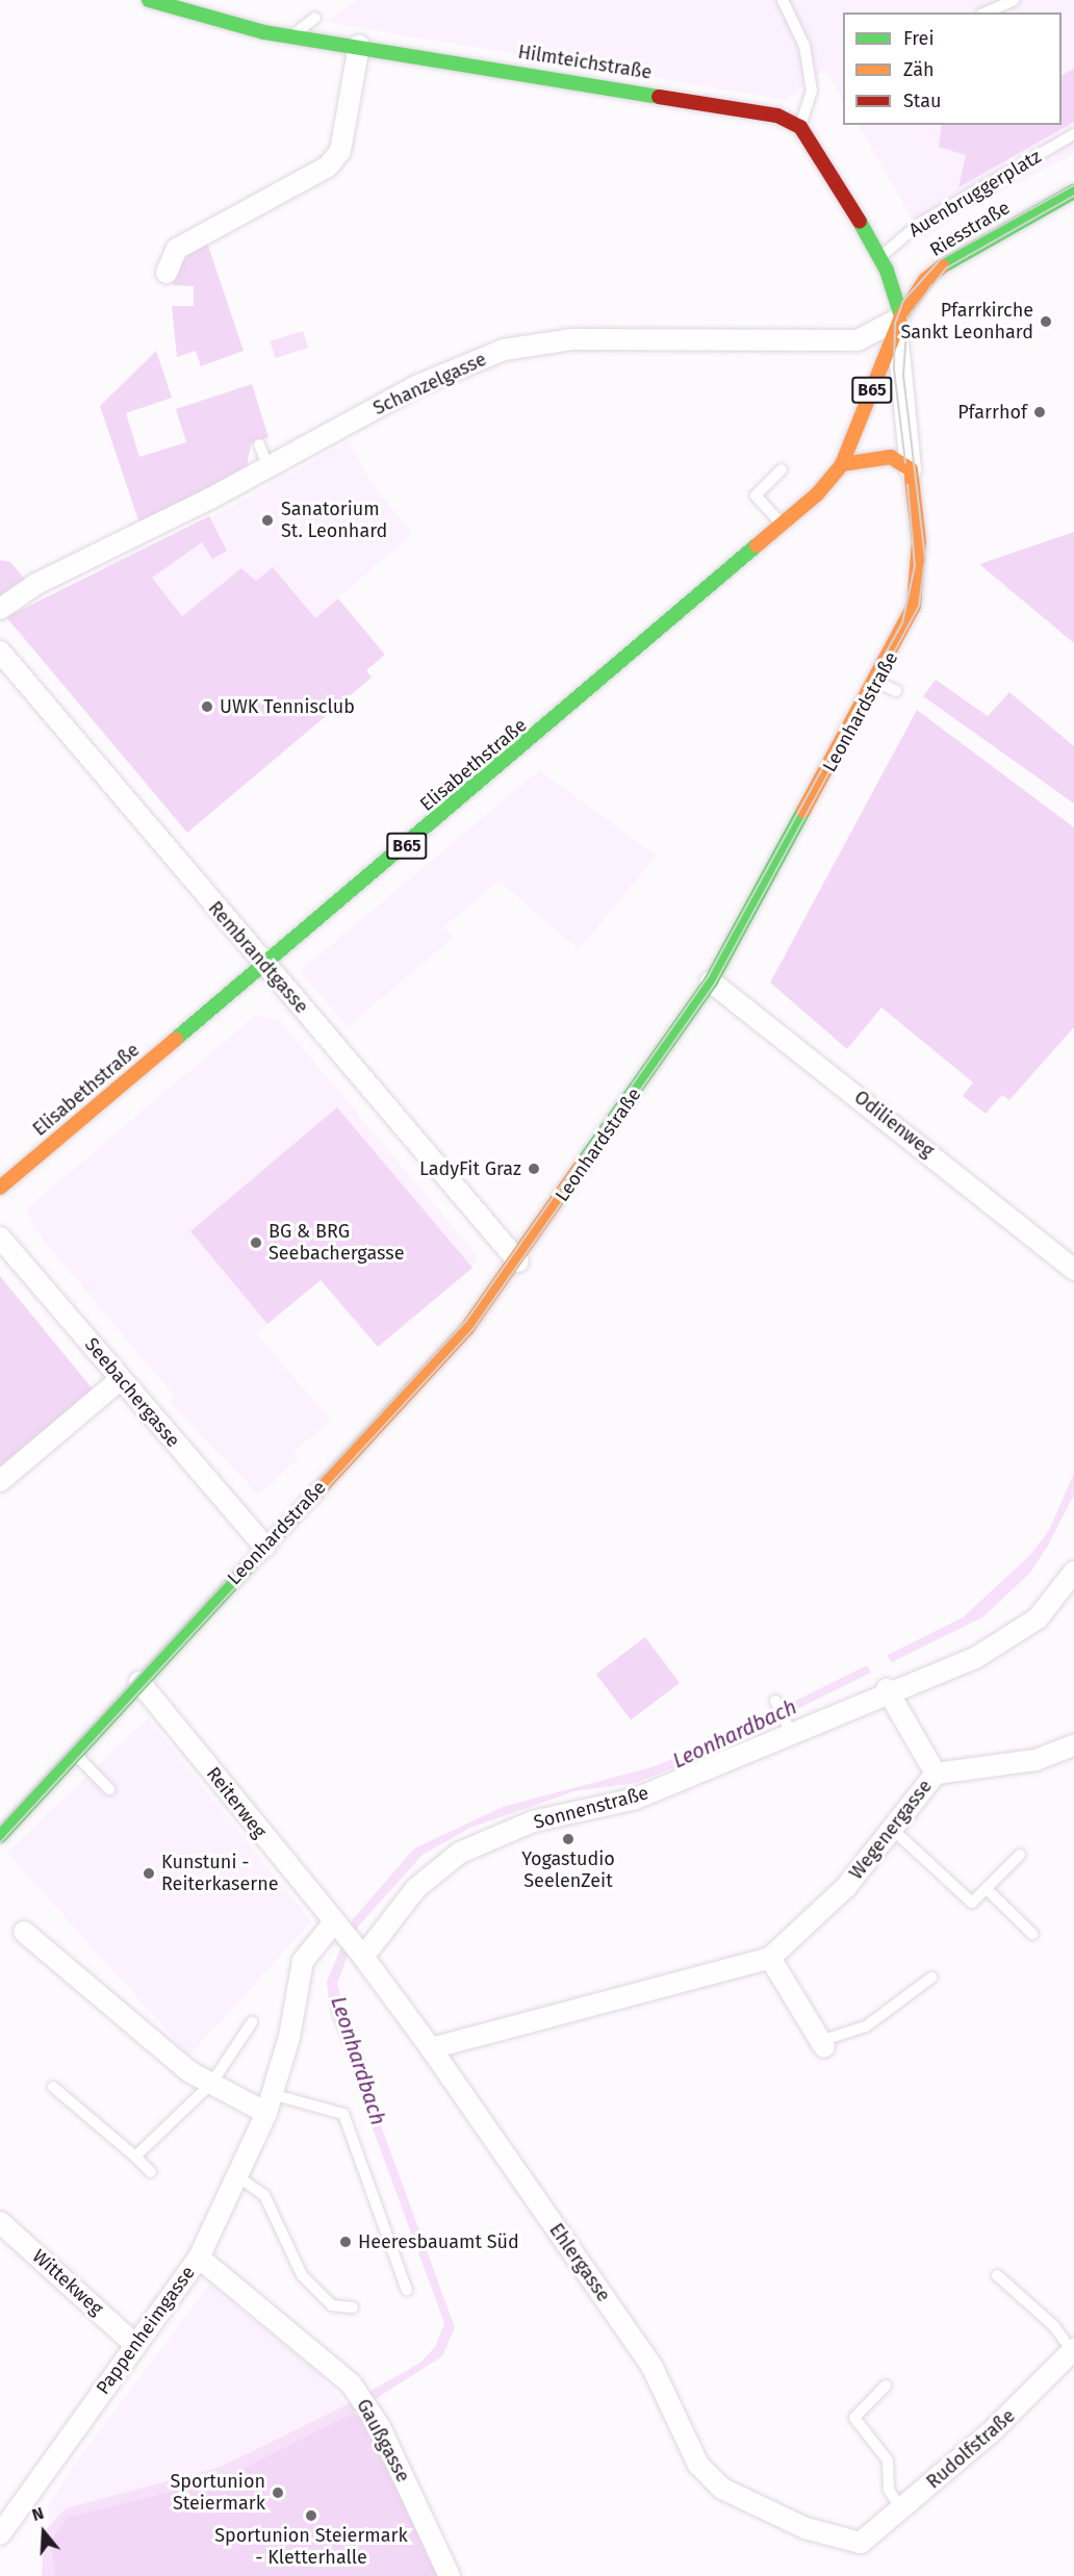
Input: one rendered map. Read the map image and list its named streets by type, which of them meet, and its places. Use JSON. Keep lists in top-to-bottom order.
{
  "streets": {
    "main road": [
      "Hilmteichstraße",
      "Riesstraße",
      "B65",
      "Leonhardstraße",
      "Elisabethstraße"
    ],
    "street": [
      "Schanzelgasse",
      "Rembrandtgasse",
      "Odilienweg",
      "Seebachergasse",
      "Reiterweg",
      "Sonnenstraße",
      "Wegenergasse",
      "Ehlergasse",
      "Wittekweg",
      "Pappenheimgasse",
      "Gaußgasse",
      "Rudolfstraße"
    ],
    "lane": ["Auenbruggerplatz"]
  },
  "crossings": [
    ["Riesstraße", "Schanzelgasse"],
    ["Riesstraße", "Leonhardstraße"],
    ["Riesstraße", "Elisabethstraße"],
    ["Schanzelgasse", "Leonhardstraße"],
    ["Schanzelgasse", "Elisabethstraße"],
    ["Leonhardstraße", "Elisabethstraße"],
    ["Leonhardstraße", "Rembrandtgasse"],
    ["Leonhardstraße", "Odilienweg"],
    ["Leonhardstraße", "Seebachergasse"],
    ["Leonhardstraße", "Reiterweg"],
    ["Elisabethstraße", "Rembrandtgasse"],
    ["Reiterweg", "Ehlergasse"],
    ["Reiterweg", "Pappenheimgasse"],
    ["Sonnenstraße", "Ehlergasse"],
    ["Wegenergasse", "Ehlergasse"],
    ["Ehlergasse", "Pappenheimgasse"],
    ["Ehlergasse", "Rudolfstraße"],
    ["Wittekweg", "Pappenheimgasse"],
    ["Pappenheimgasse", "Gaußgasse"]
  ],
  "water": ["Leonhardbach"],
  "places": [
    "Pfarrkirche Sankt Leonhard",
    "Pfarrhof",
    "Sanatorium St. Leonhard",
    "UWK Tennisclub",
    "LadyFit Graz",
    "BG & BRG Seebachergasse",
    "Yogastudio SeelenZeit",
    "Kunstuni - Reiterkaserne",
    "Heeresbauamt Süd",
    "Sportunion Steiermark",
    "Sportunion Steiermark - Kletterhalle"
  ],
  "legend": ["Frei", "Zäh", "Stau"],
  "north": "top"
}
